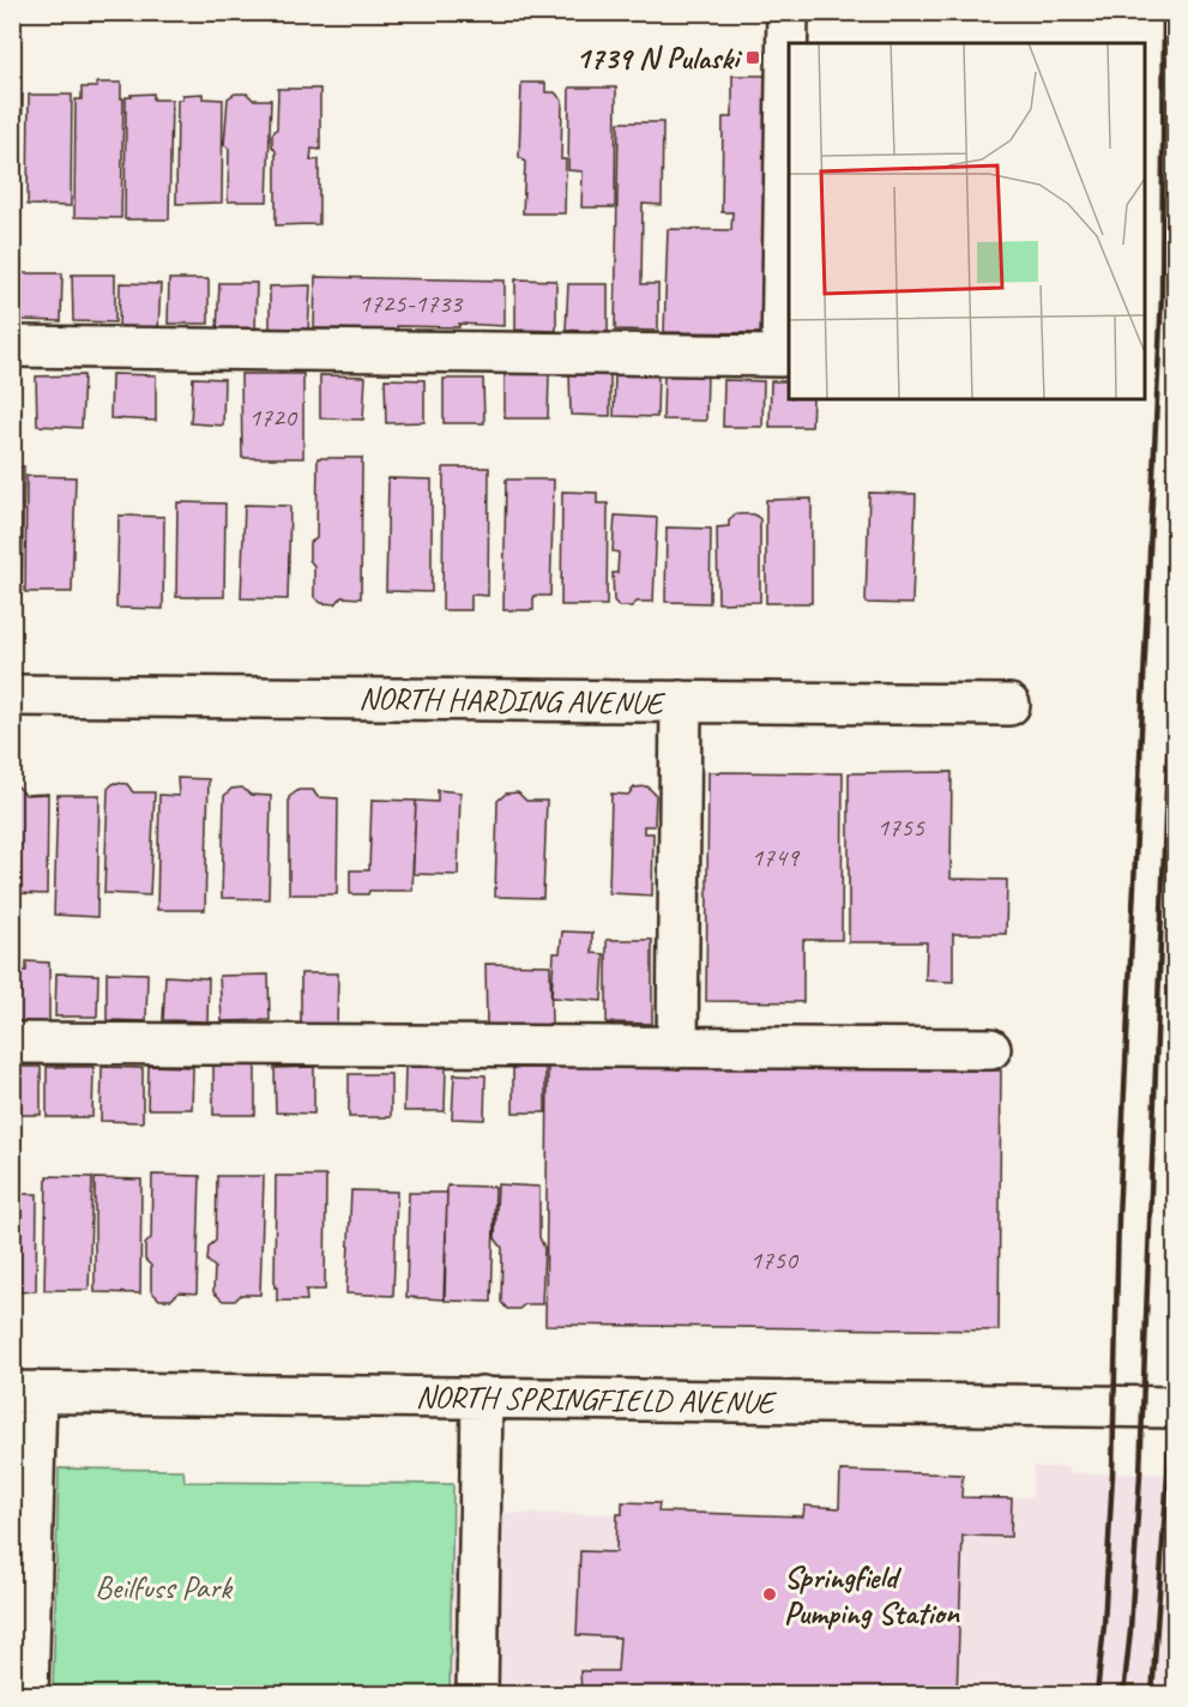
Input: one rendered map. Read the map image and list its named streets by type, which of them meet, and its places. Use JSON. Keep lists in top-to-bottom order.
{
  "streets": {
    "street": ["NORTH HARDING AVENUE", "NORTH SPRINGFIELD AVENUE"]
  },
  "parks": ["Beilfuss Park"],
  "places": {
    "transit": ["1739 N Pulaski"],
    "other": ["Springfield Pumping Station"]
  },
  "house_numbers": [
    "1725-1733",
    "1720",
    "1755",
    "1749",
    "1750"
  ]
}
